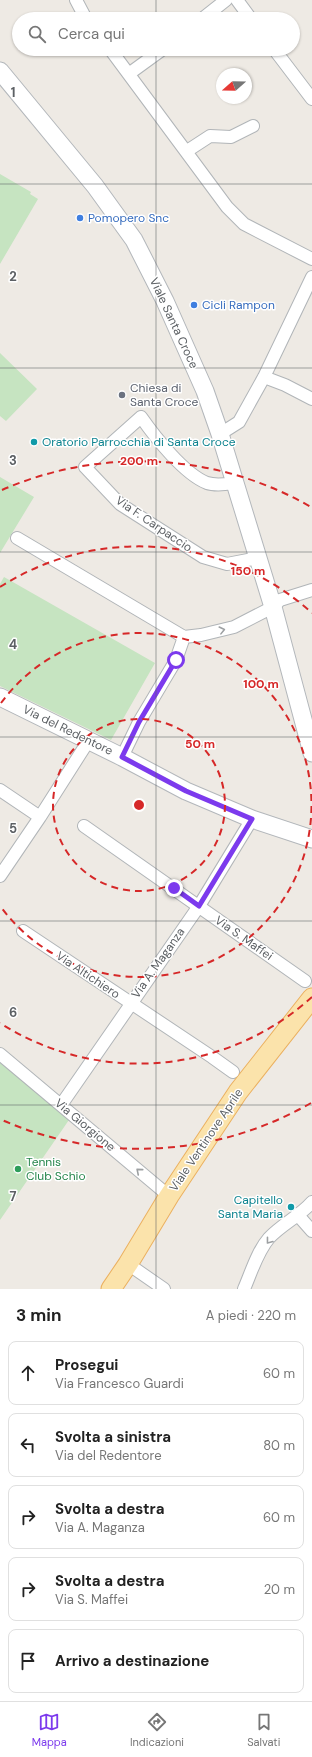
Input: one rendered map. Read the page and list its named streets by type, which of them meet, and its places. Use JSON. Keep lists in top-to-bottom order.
{
  "streets": {
    "main road": ["Viale Ventinove Aprile"],
    "street": [
      "Viale Santa Croce",
      "Via F. Carpaccio",
      "Via del Redentore",
      "Via S. Maffei",
      "Via A. Maganza",
      "Via Altichiero",
      "Via Giorgione"
    ]
  },
  "crossings": [
    ["Viale Santa Croce", "Via F. Carpaccio"],
    ["Via del Redentore", "Via A. Maganza"],
    ["Via S. Maffei", "Via A. Maganza"],
    ["Via A. Maganza", "Via Altichiero"],
    ["Via A. Maganza", "Via Giorgione"],
    ["Via Giorgione", "Viale Ventinove Aprile"]
  ],
  "one_way": ["Via Giorgione"],
  "places": [
    "Pomopero Snc",
    "Cicli Rampon",
    "Chiesa di Santa Croce",
    "Oratorio Parrocchia di Santa Croce",
    "Tennis Club Schio",
    "Capitello Santa Maria"
  ],
  "north": "left",
  "page": {
    "search": "Cerca qui",
    "heading": ["3 min", "A piedi · 220 m"],
    "list": [
      ["Prosegui", "Via Francesco Guardi", "60 m"],
      ["Svolta a sinistra", "Via del Redentore", "80 m"],
      ["Svolta a destra", "Via A. Maganza", "60 m"],
      ["Svolta a destra", "Via S. Maffei", "20 m"],
      "Arrivo a destinazione"
    ],
    "nav": ["Mappa", "Indicazioni", "Salvati"]
  },
  "grid": {
    "rows": [
      "1",
      "2",
      "3",
      "4",
      "5",
      "6",
      "7"
    ]
  },
  "rings": [
    "200 m",
    "150 m",
    "100 m",
    "50 m"
  ]
}
